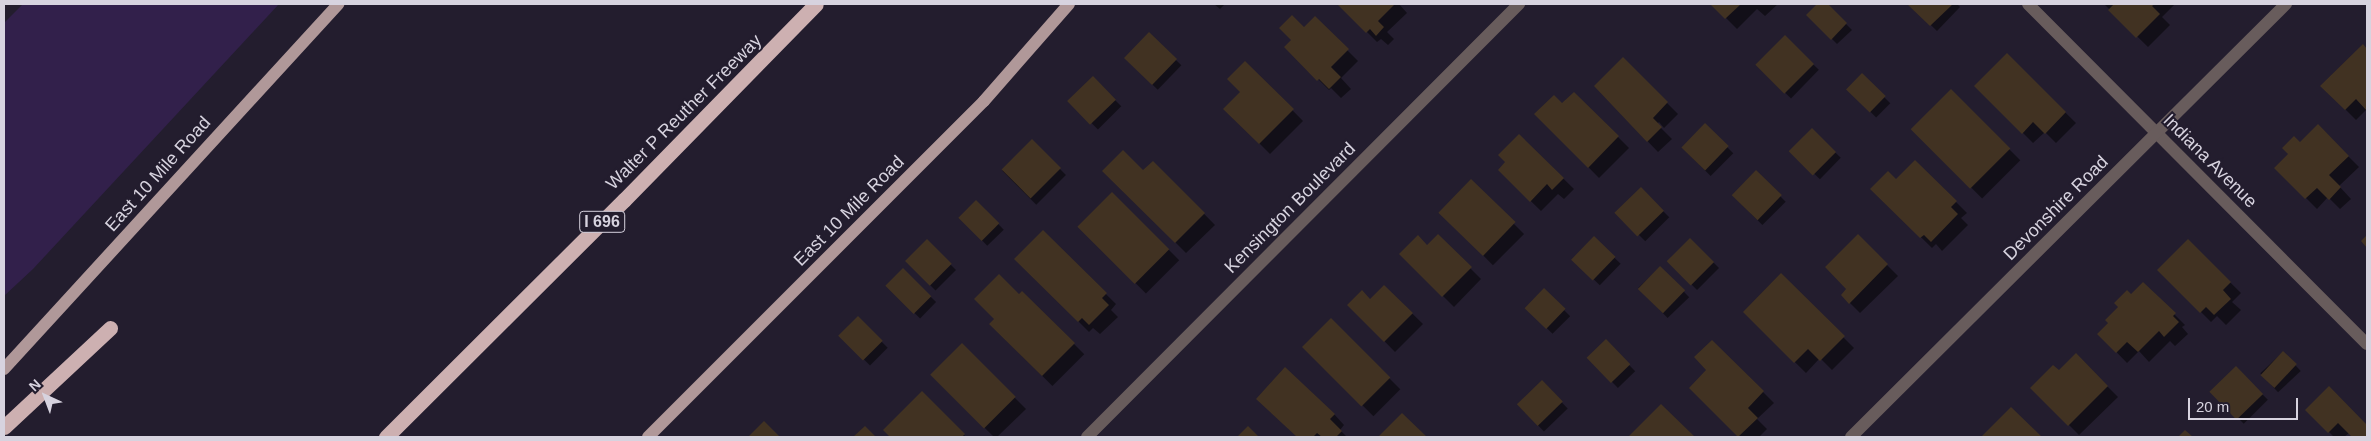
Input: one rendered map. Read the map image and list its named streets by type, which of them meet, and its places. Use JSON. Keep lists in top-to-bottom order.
{
  "streets": {
    "highway": ["Walter P Reuther Freeway", "I 696"],
    "main road": ["East 10 Mile Road"],
    "street": ["Indiana Avenue", "Kensington Boulevard", "Devonshire Road"]
  },
  "crossings": [
    ["Indiana Avenue", "Devonshire Road"]
  ],
  "scale_bar": "20 m",
  "north": "top left"
}
